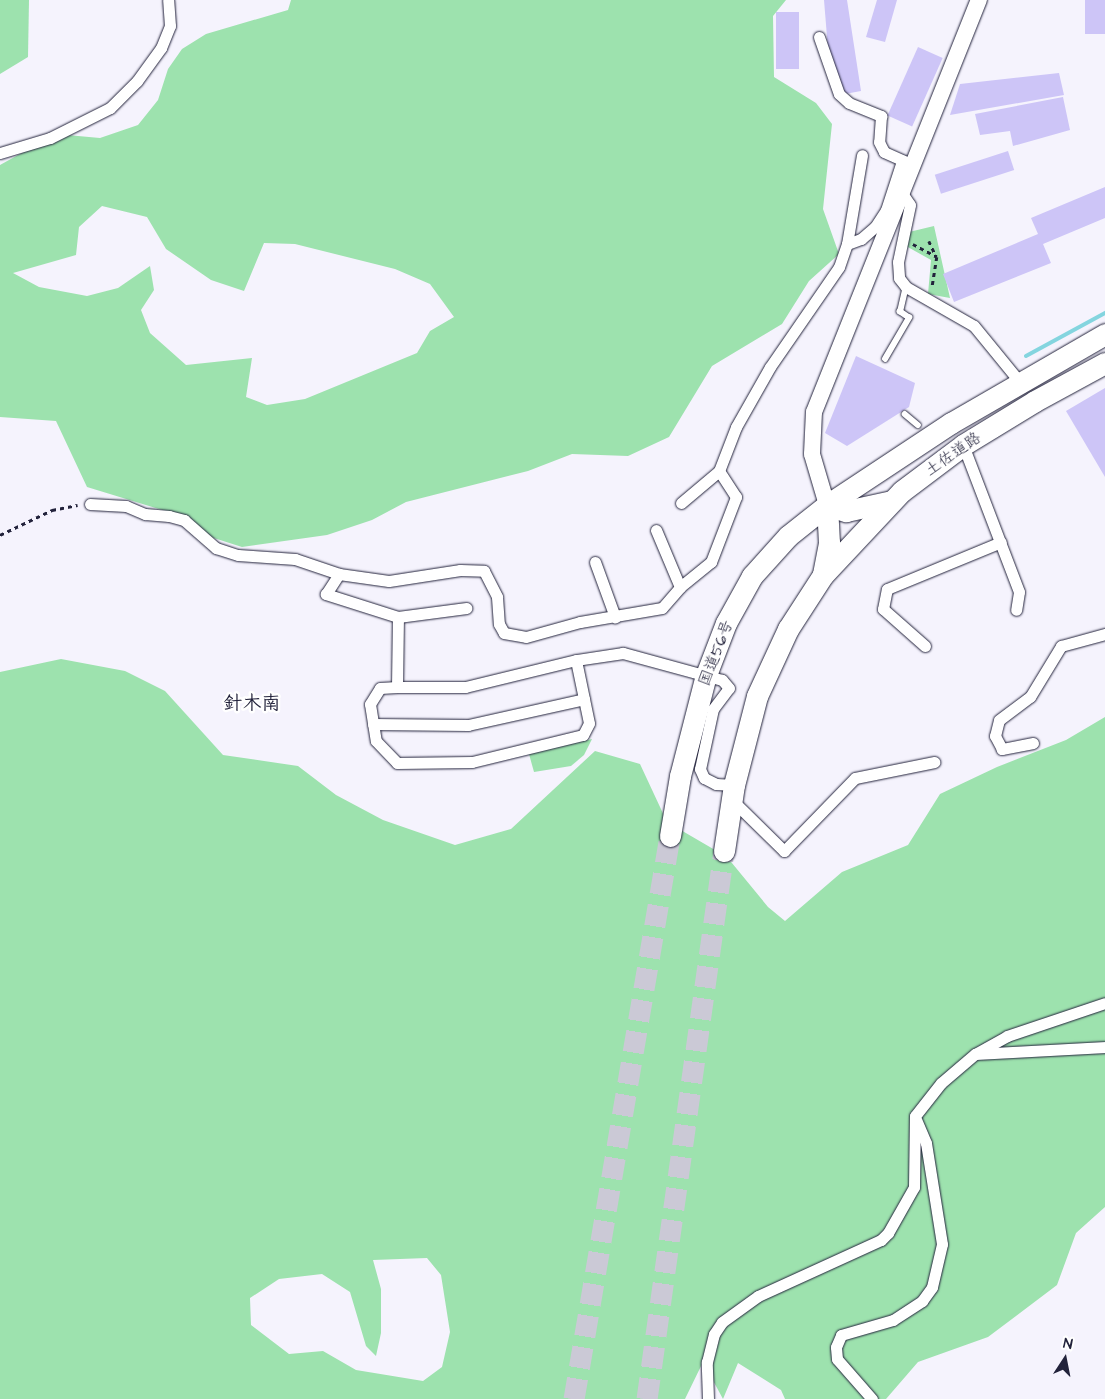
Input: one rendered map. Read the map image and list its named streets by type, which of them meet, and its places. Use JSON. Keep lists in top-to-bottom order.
{
  "streets": {
    "highway": ["土佐道路", "国道56号"]
  },
  "crossings": [
    ["土佐道路", "国道56号"]
  ],
  "districts": ["針木南"],
  "north": "top"
}
